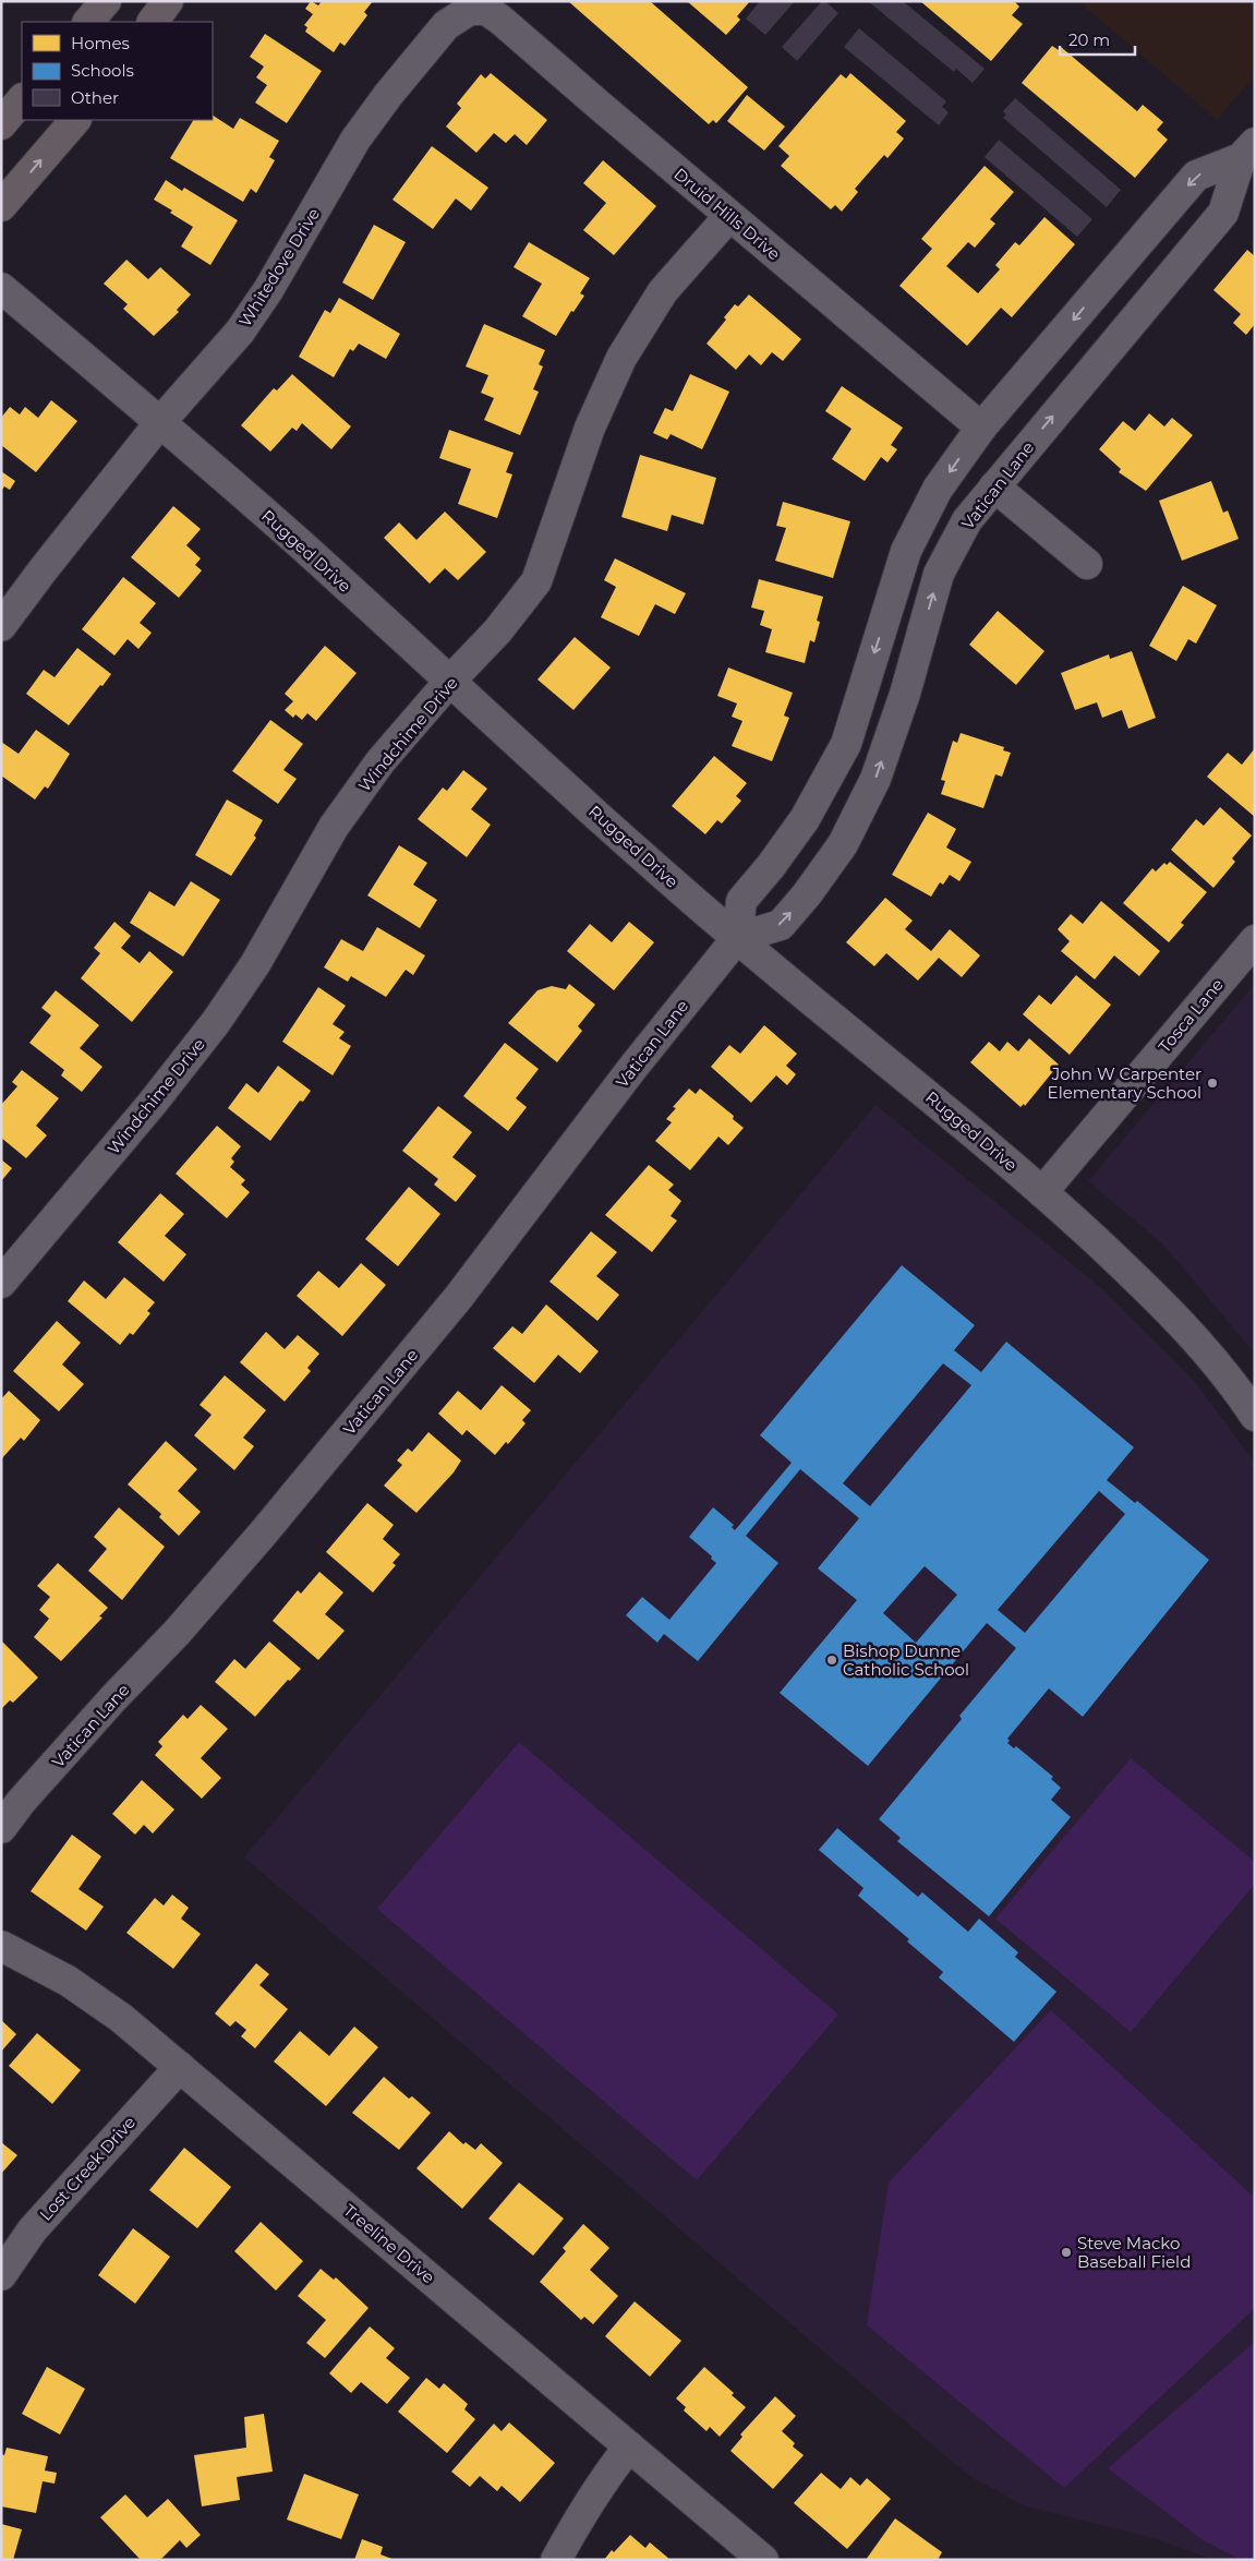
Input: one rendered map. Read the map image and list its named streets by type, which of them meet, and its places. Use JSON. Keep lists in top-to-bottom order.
{
  "streets": {
    "street": [
      "Druid Hills Drive",
      "Whitedove Drive",
      "Vatican Lane",
      "Rugged Drive",
      "Windchime Drive",
      "Tosca Lane",
      "Lost Creek Drive",
      "Treeline Drive"
    ]
  },
  "crossings": [
    ["Druid Hills Drive", "Whitedove Drive"],
    ["Druid Hills Drive", "Vatican Lane"],
    ["Druid Hills Drive", "Windchime Drive"],
    ["Whitedove Drive", "Rugged Drive"],
    ["Vatican Lane", "Rugged Drive"],
    ["Rugged Drive", "Windchime Drive"],
    ["Rugged Drive", "Tosca Lane"],
    ["Lost Creek Drive", "Treeline Drive"]
  ],
  "places": ["John W Carpenter Elementary School", "Bishop Dunne Catholic School", "Steve Macko Baseball Field"],
  "legend": ["Homes", "Schools", "Other"],
  "scale_bar": "20 m"
}
